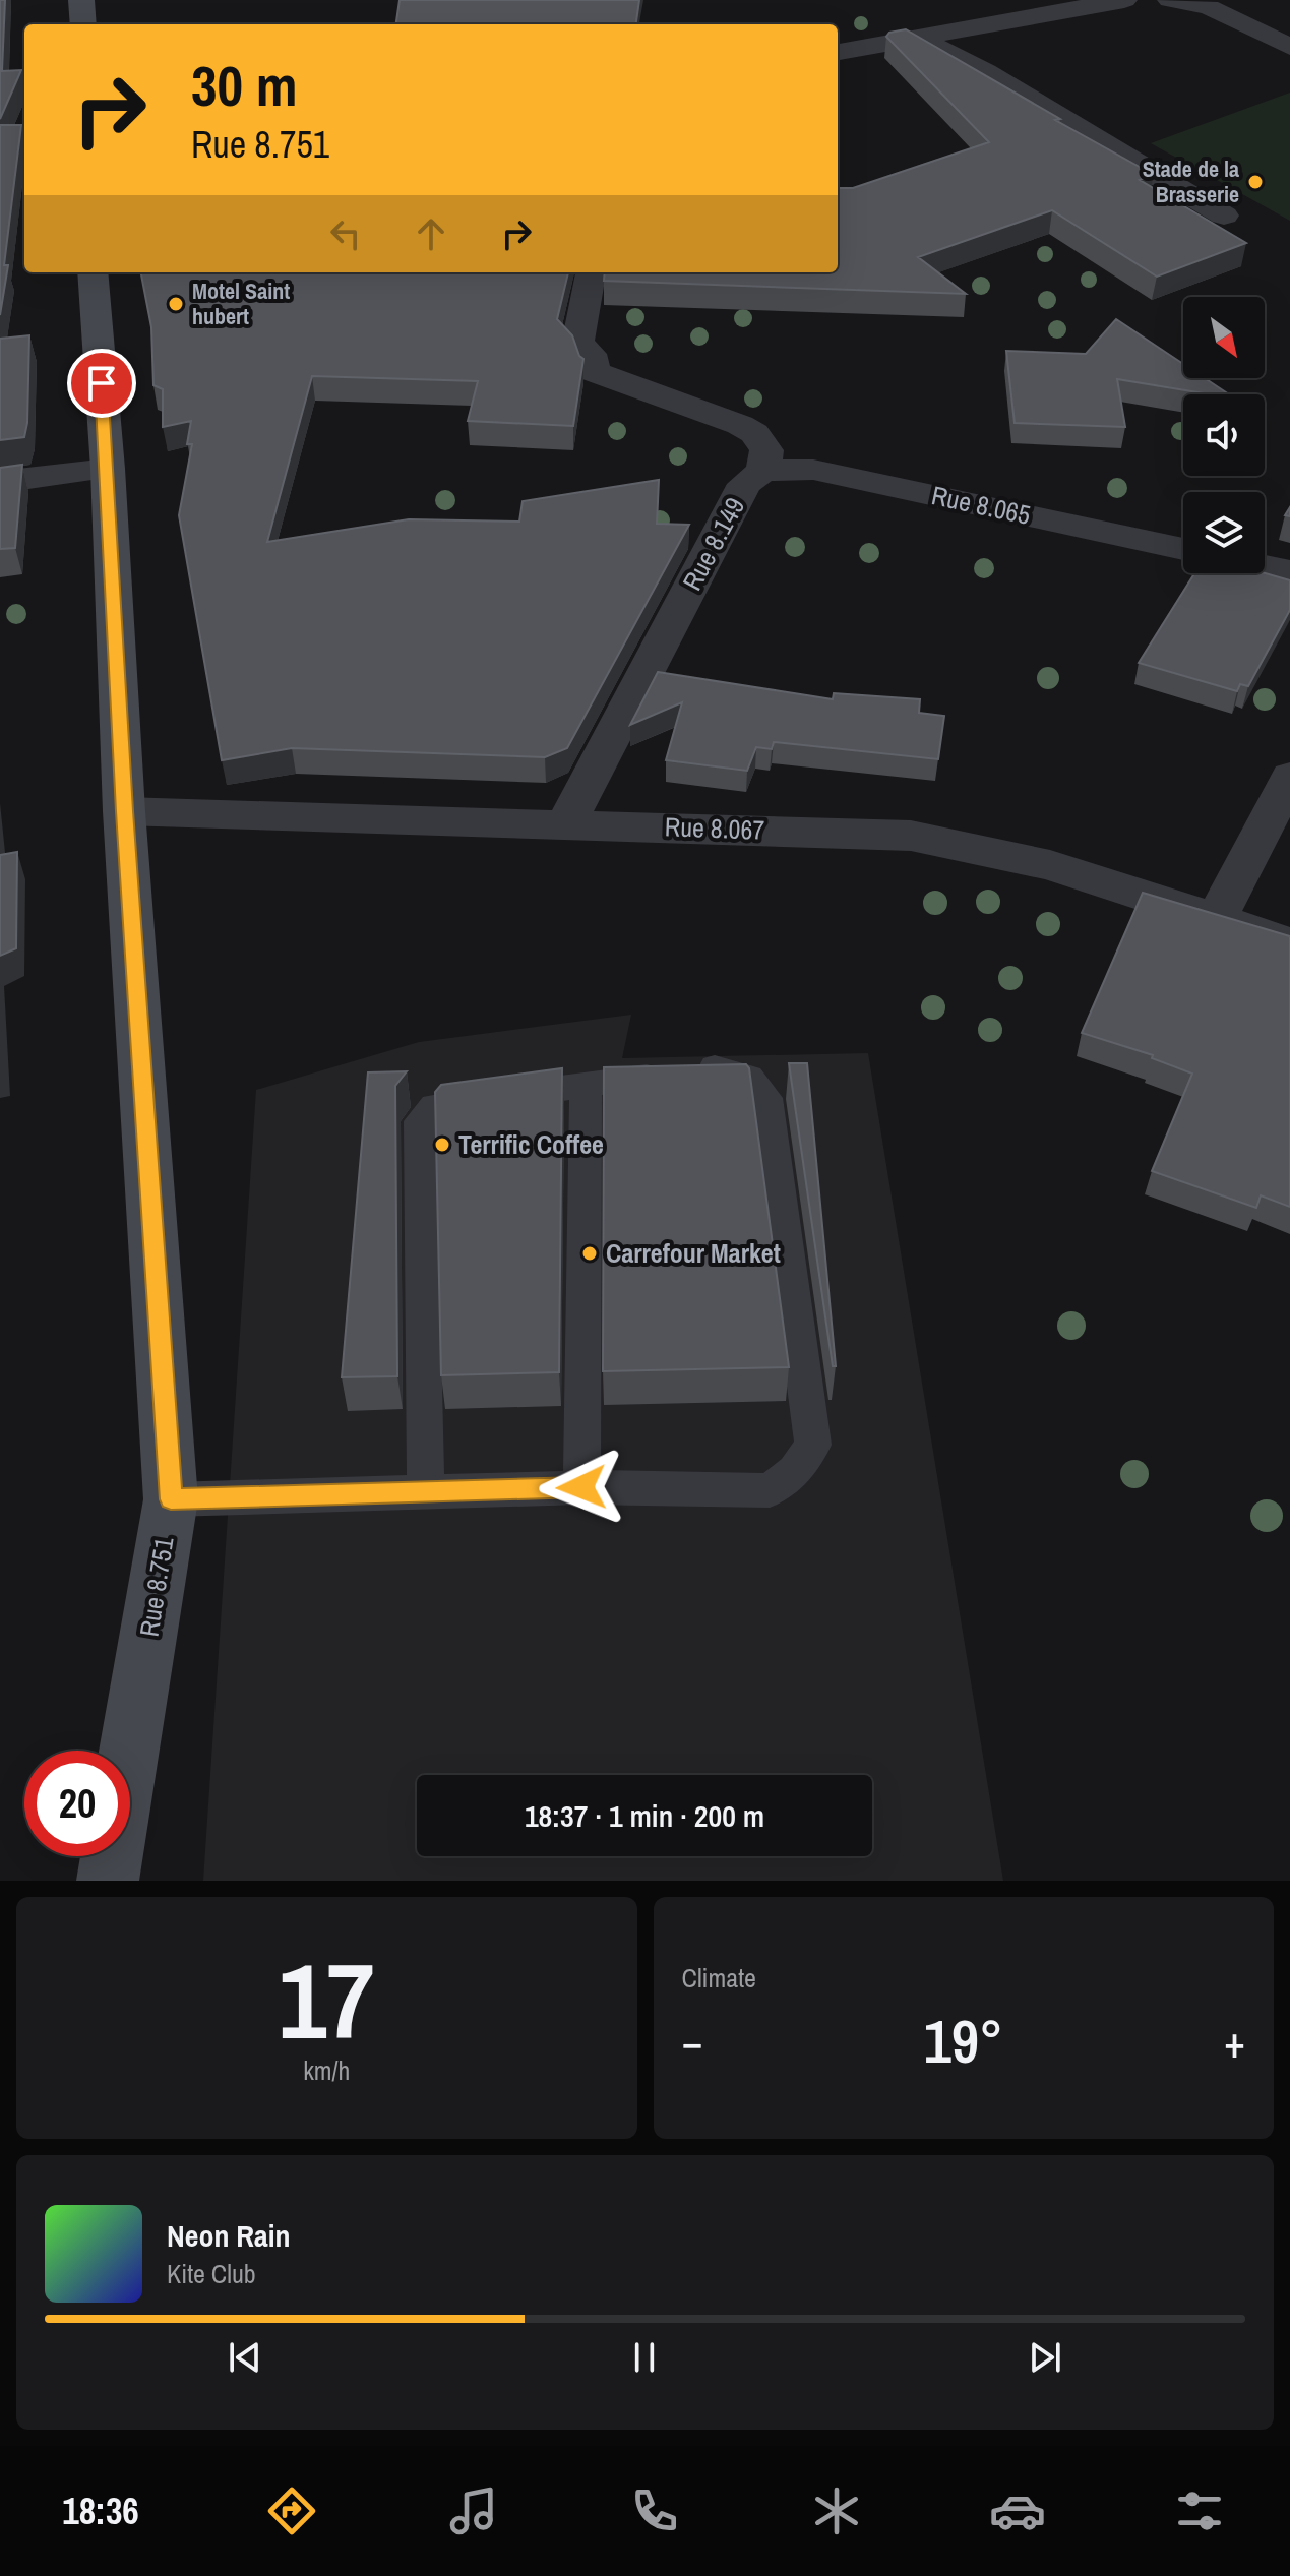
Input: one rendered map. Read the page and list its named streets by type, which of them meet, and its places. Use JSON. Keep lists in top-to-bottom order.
{
  "streets": {
    "main road": ["Rue 8.751"],
    "street": ["Rue 8.065", "Rue 8.149", "Rue 8.067"]
  },
  "crossings": [
    ["Rue 8.065", "Rue 8.149"],
    ["Rue 8.149", "Rue 8.067"],
    ["Rue 8.067", "Rue 8.751"]
  ],
  "places": [
    "Stade de la Brasserie",
    "Motel Saint hubert",
    "Terrific Coffee",
    "Carrefour Market"
  ],
  "north": "bottom right",
  "page": {
    "turn": ["30 m", "Rue 8.751"],
    "limit": "20",
    "trip": "18:37 · 1 min · 200 m",
    "tile": [
      ["17", "km/h"],
      "Climate"
    ],
    "heat": ["−", "19°", "+"],
    "song": ["Neon Rain", "Kite Club"],
    "tabs": "18:36"
  }
}
